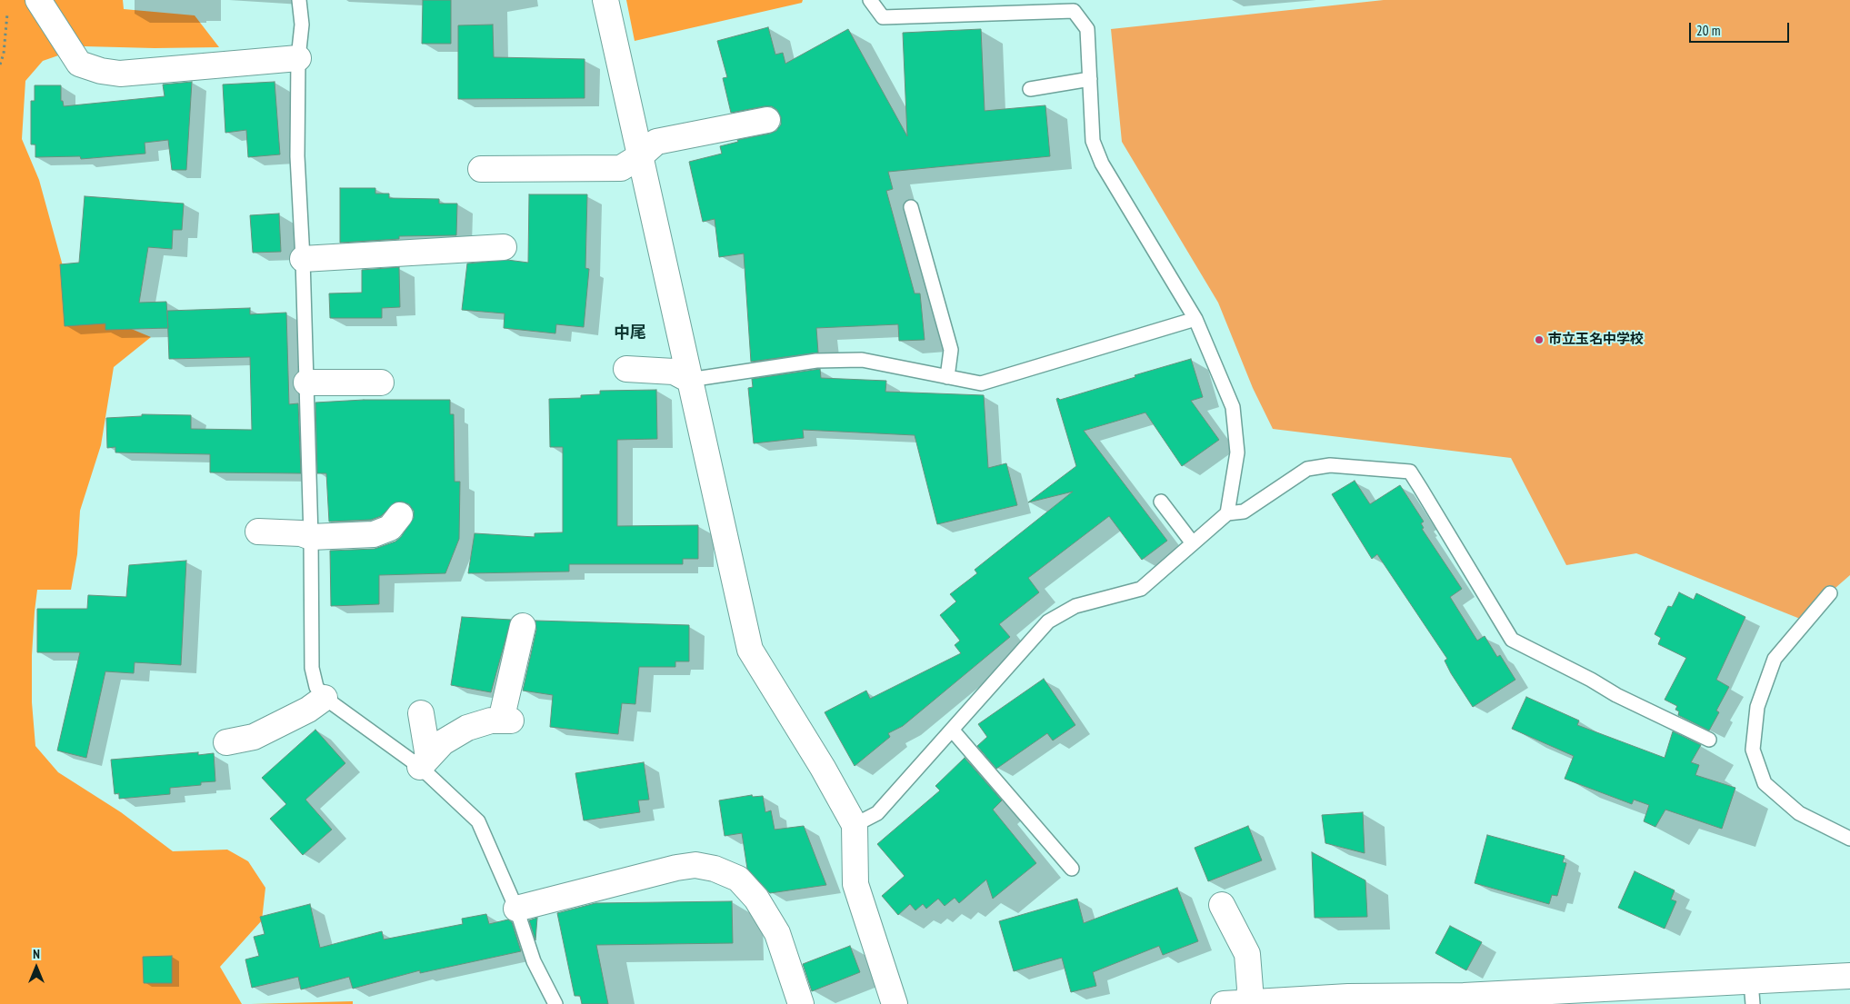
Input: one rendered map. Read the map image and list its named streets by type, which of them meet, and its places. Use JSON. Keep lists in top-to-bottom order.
{
  "districts": ["中尾"],
  "places": ["市立玉名中学校"],
  "scale_bar": "20 m",
  "north": "top"
}
